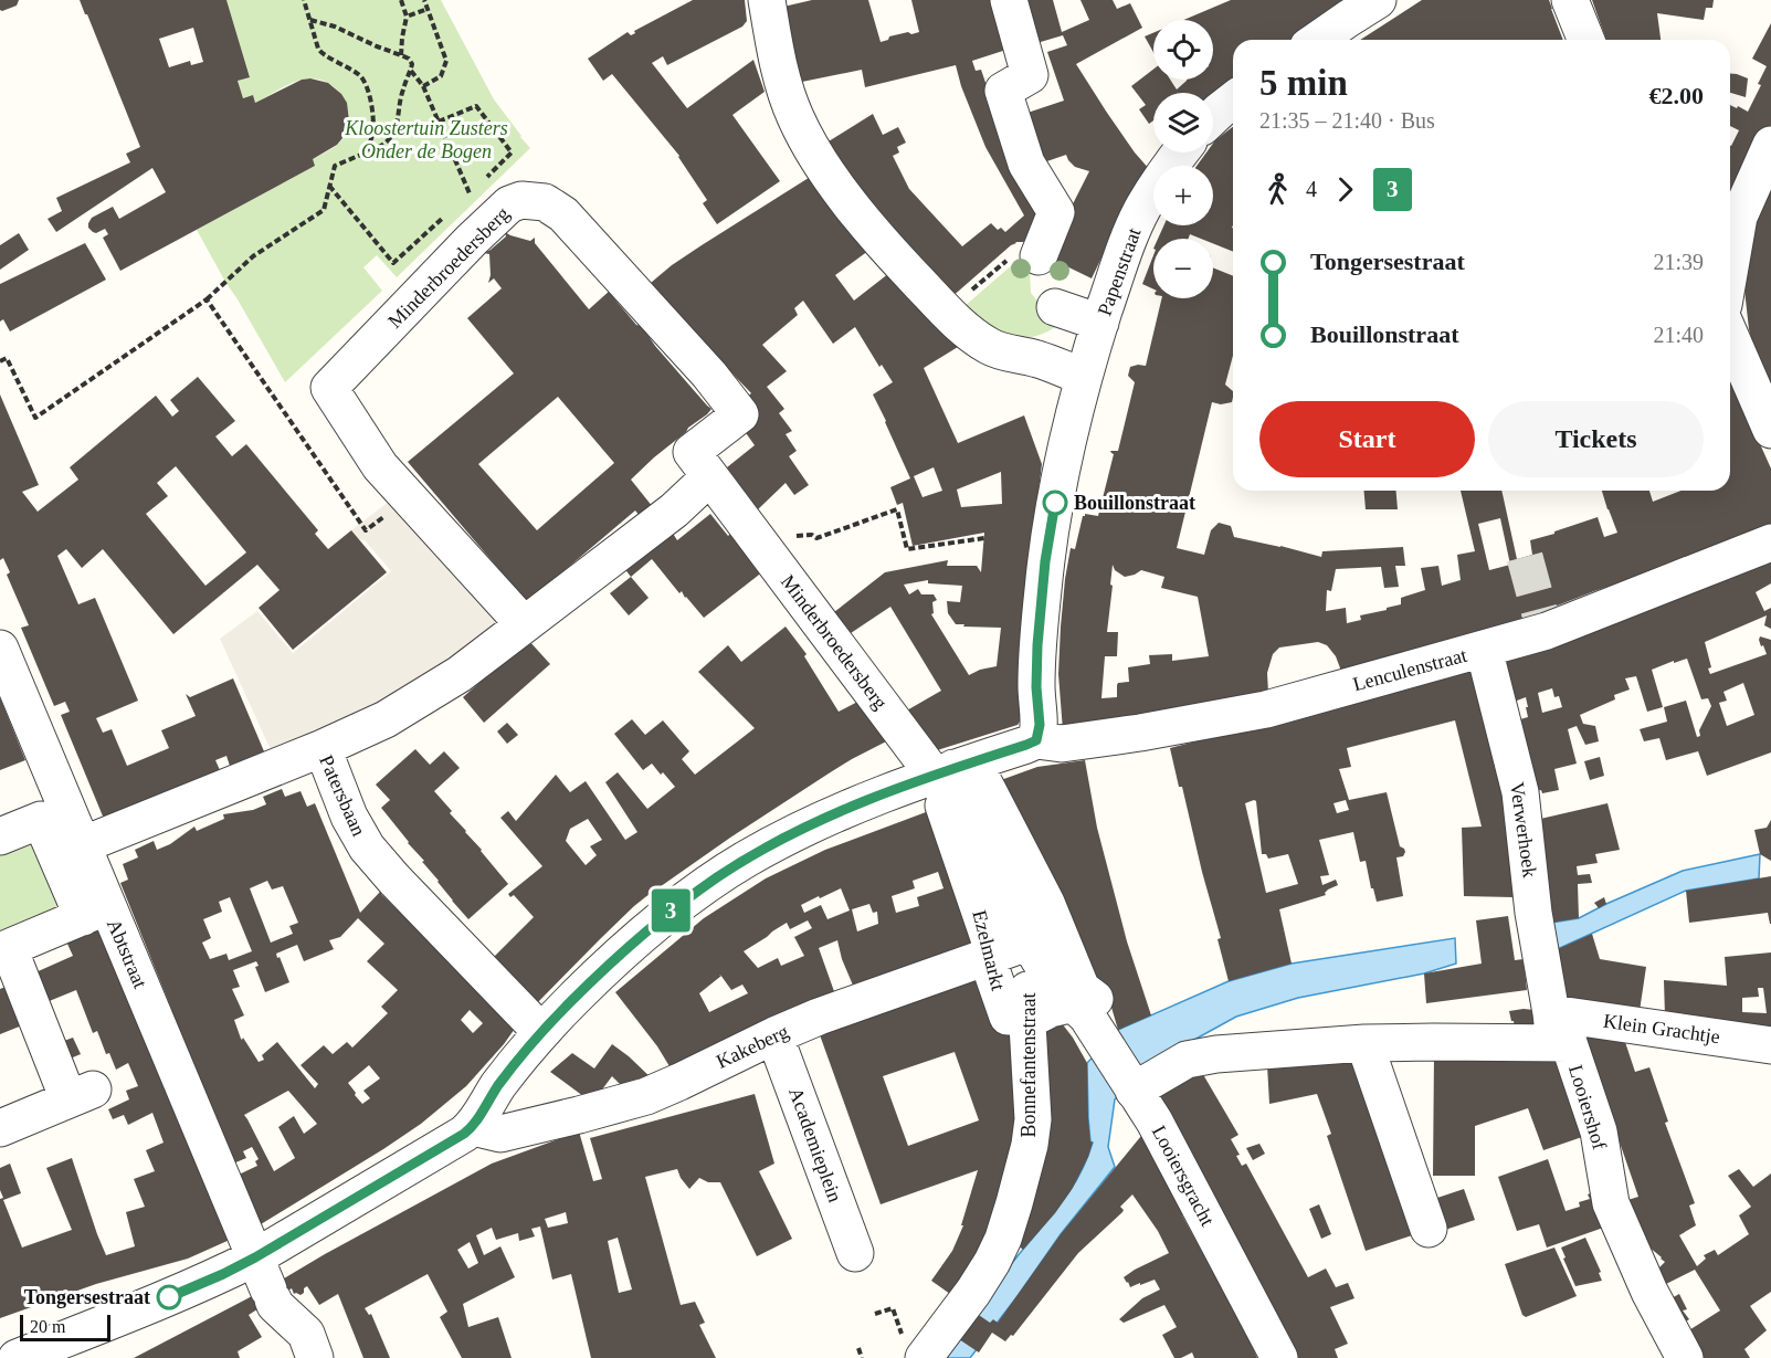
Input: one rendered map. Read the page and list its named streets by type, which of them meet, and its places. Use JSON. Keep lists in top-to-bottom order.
{
  "streets": {
    "street": [
      "Minderbroedersberg",
      "Papenstraat",
      "Lenculenstraat",
      "Patersbaan",
      "Verwerhoek",
      "Ezelmarkt",
      "Abtstraat",
      "Klein Grachtje",
      "Kakeberg",
      "Bonnefantenstraat",
      "Looiershof",
      "Academieplein",
      "Looiersgracht"
    ]
  },
  "crossings": [
    ["Minderbroedersberg", "Ezelmarkt"],
    ["Lenculenstraat", "Verwerhoek"],
    ["Patersbaan", "Abtstraat"],
    ["Verwerhoek", "Klein Grachtje"],
    ["Verwerhoek", "Looiershof"],
    ["Ezelmarkt", "Kakeberg"],
    ["Ezelmarkt", "Bonnefantenstraat"],
    ["Ezelmarkt", "Looiersgracht"],
    ["Klein Grachtje", "Looiershof"],
    ["Kakeberg", "Bonnefantenstraat"],
    ["Kakeberg", "Academieplein"],
    ["Looiershof", "Looiersgracht"]
  ],
  "parks": ["Kloostertuin Zusters Onder de Bogen"],
  "places": ["Bouillonstraat", "Tongersestraat"],
  "lines": ["bus line 3"],
  "scale_bar": "20 m",
  "page": {
    "on_map": "3",
    "map_buttons": ["+", "−"],
    "heading": ["5 min", "21:35 – 21:40 · Bus", "€2.00"],
    "legs": ["4", "3"],
    "list": [
      {
        "name": "Tongersestraat",
        "value": "21:39"
      },
      {
        "name": "Bouillonstraat",
        "value": "21:40"
      }
    ],
    "buttons": ["Start", "Tickets"],
    "scale": "20 m"
  }
}
